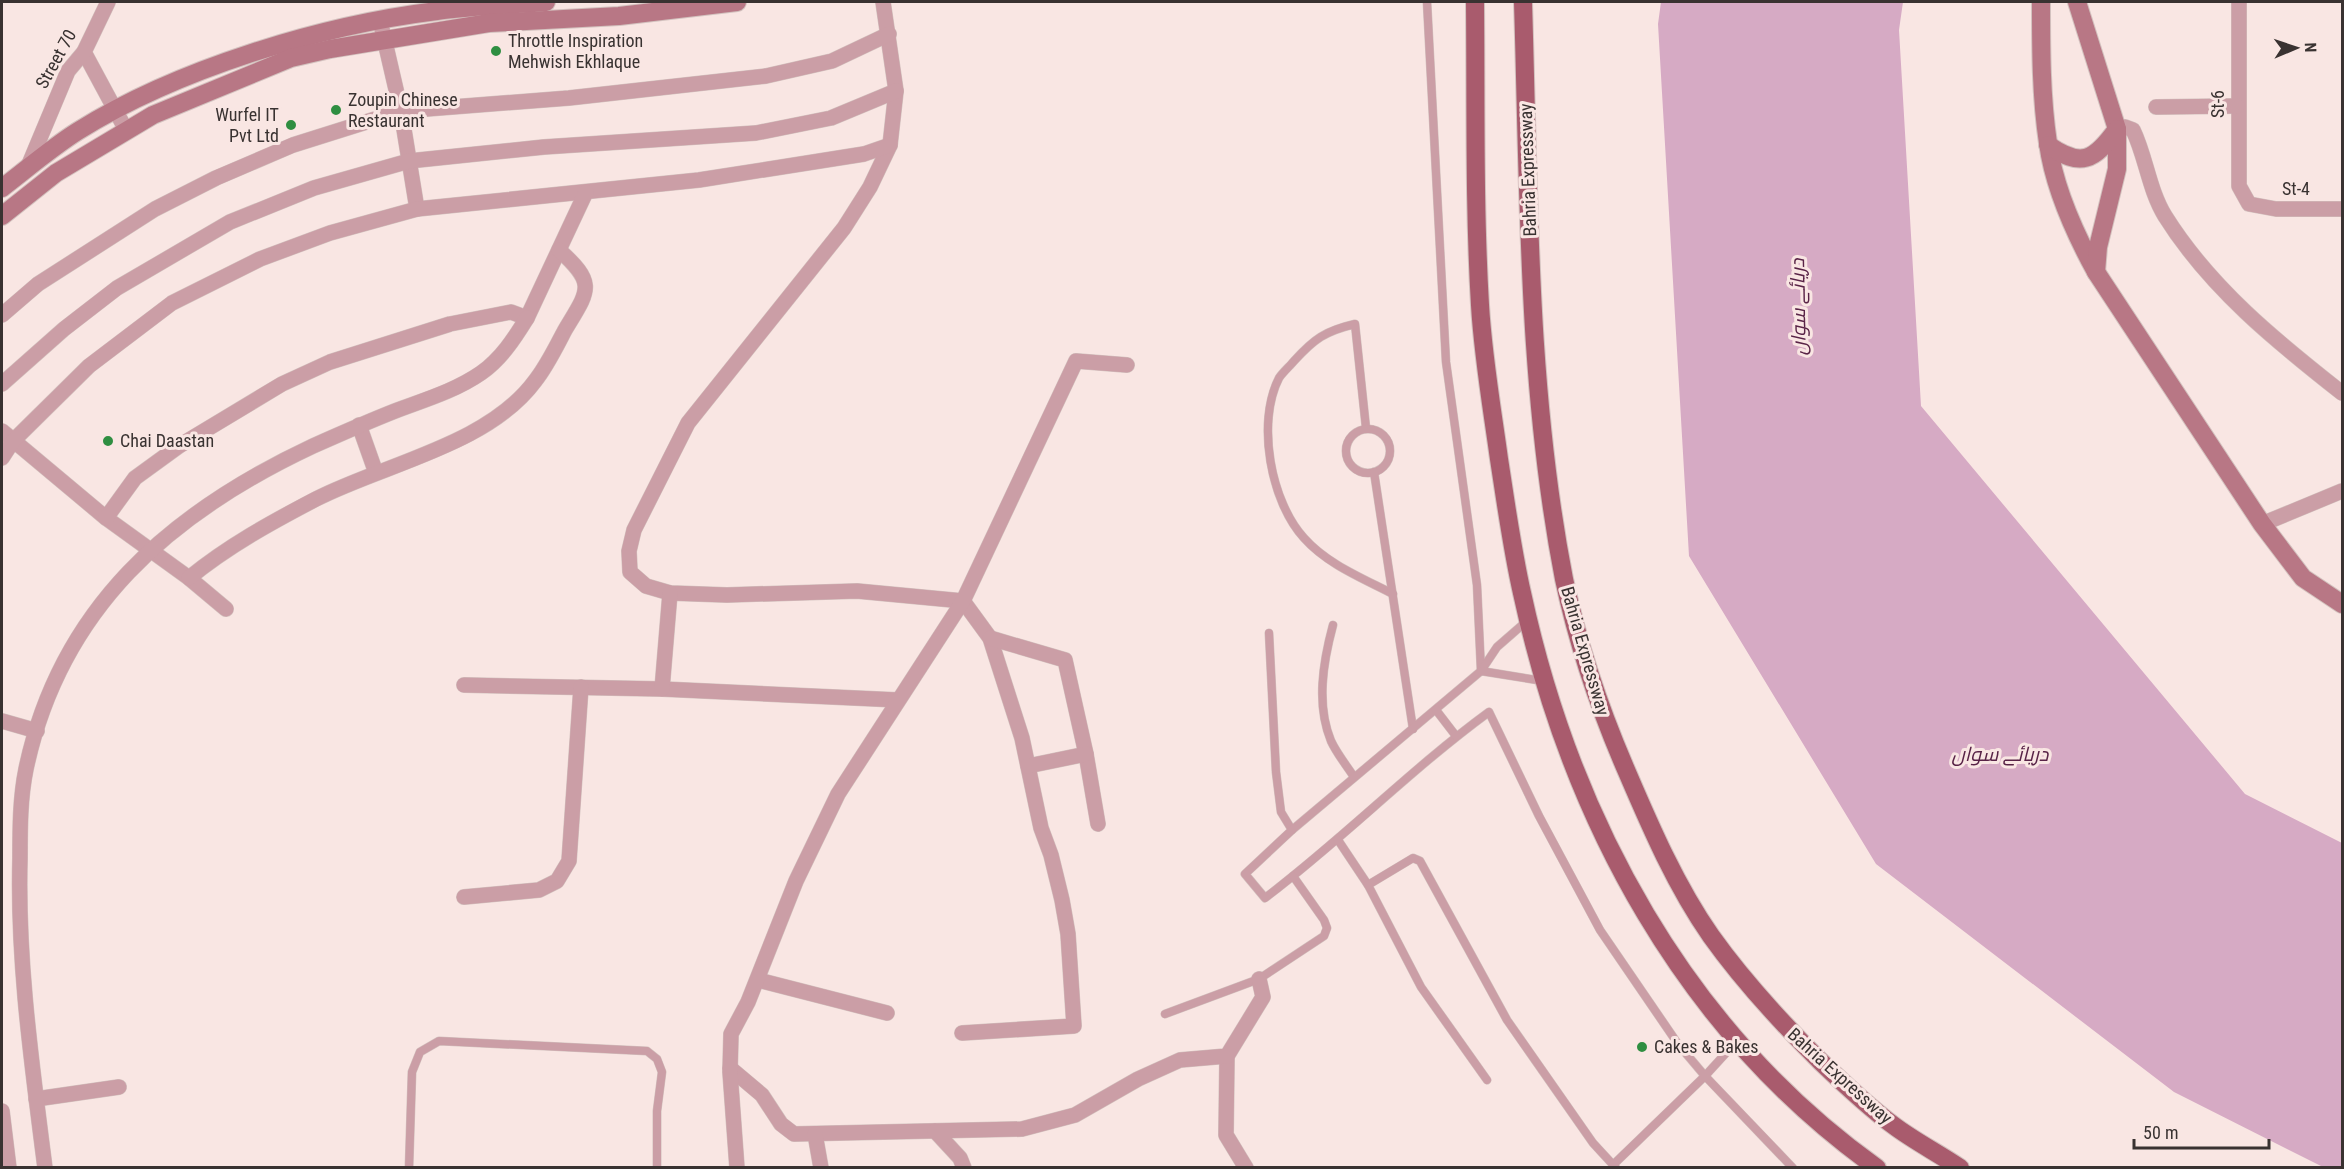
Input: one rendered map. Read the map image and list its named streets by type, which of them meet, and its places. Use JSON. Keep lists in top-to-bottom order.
{
  "streets": {
    "main road": ["Bahria Expressway"],
    "street": ["Street 70", "St-6", "St-4"]
  },
  "crossings": [
    ["St-6", "St-4"]
  ],
  "water": ["دریائے سواں"],
  "places": [
    "Throttle Inspiration Mehwish Ekhlaque",
    "Zoupin Chinese Restaurant",
    "Wurfel IT Pvt Ltd",
    "Chai Daastan",
    "Cakes & Bakes"
  ],
  "scale_bar": "50 m",
  "north": "right"
}
